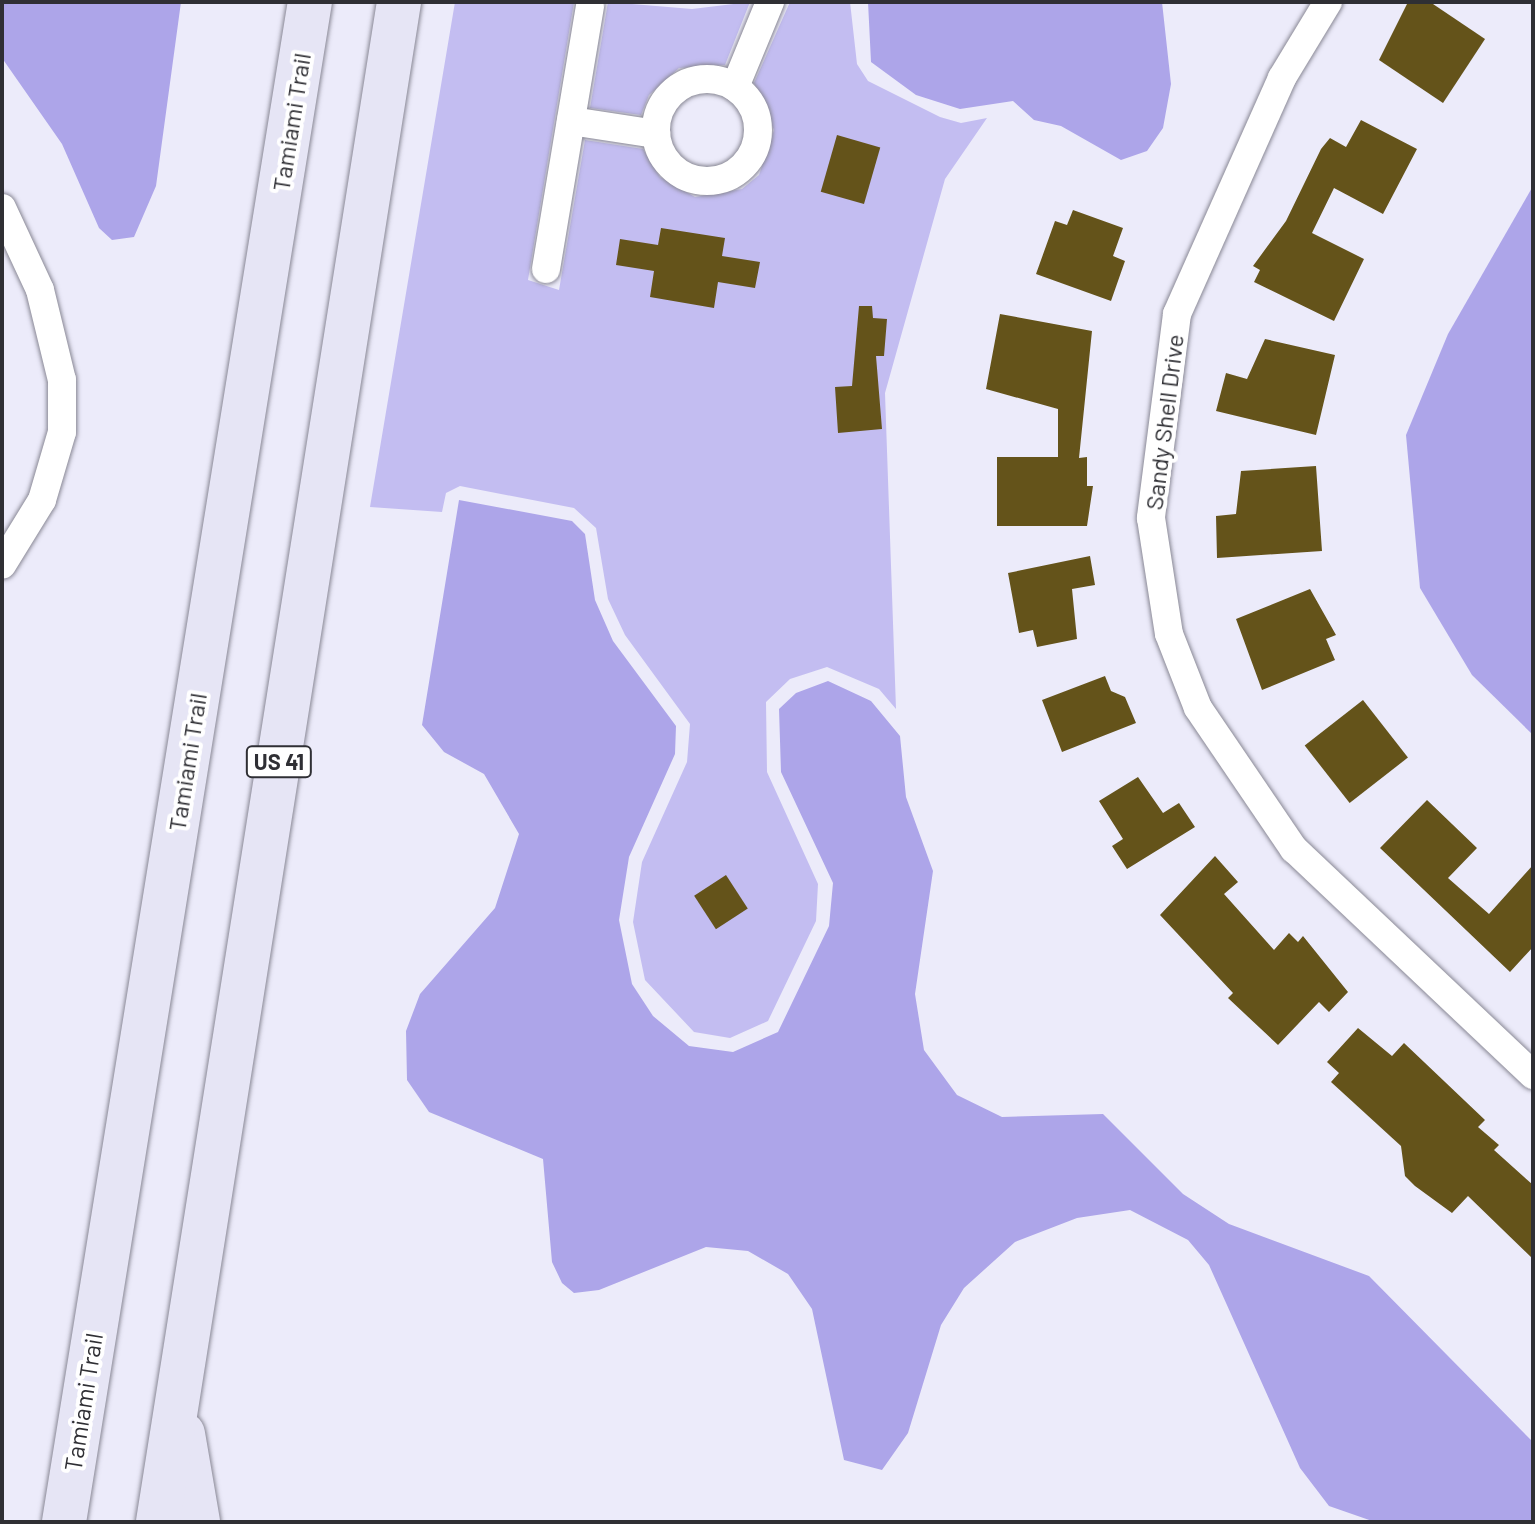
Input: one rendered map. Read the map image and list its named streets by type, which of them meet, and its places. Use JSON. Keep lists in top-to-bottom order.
{
  "streets": {
    "main road": ["Tamiami Trail", "US 41"],
    "street": ["Sandy Shell Drive"]
  }
}
